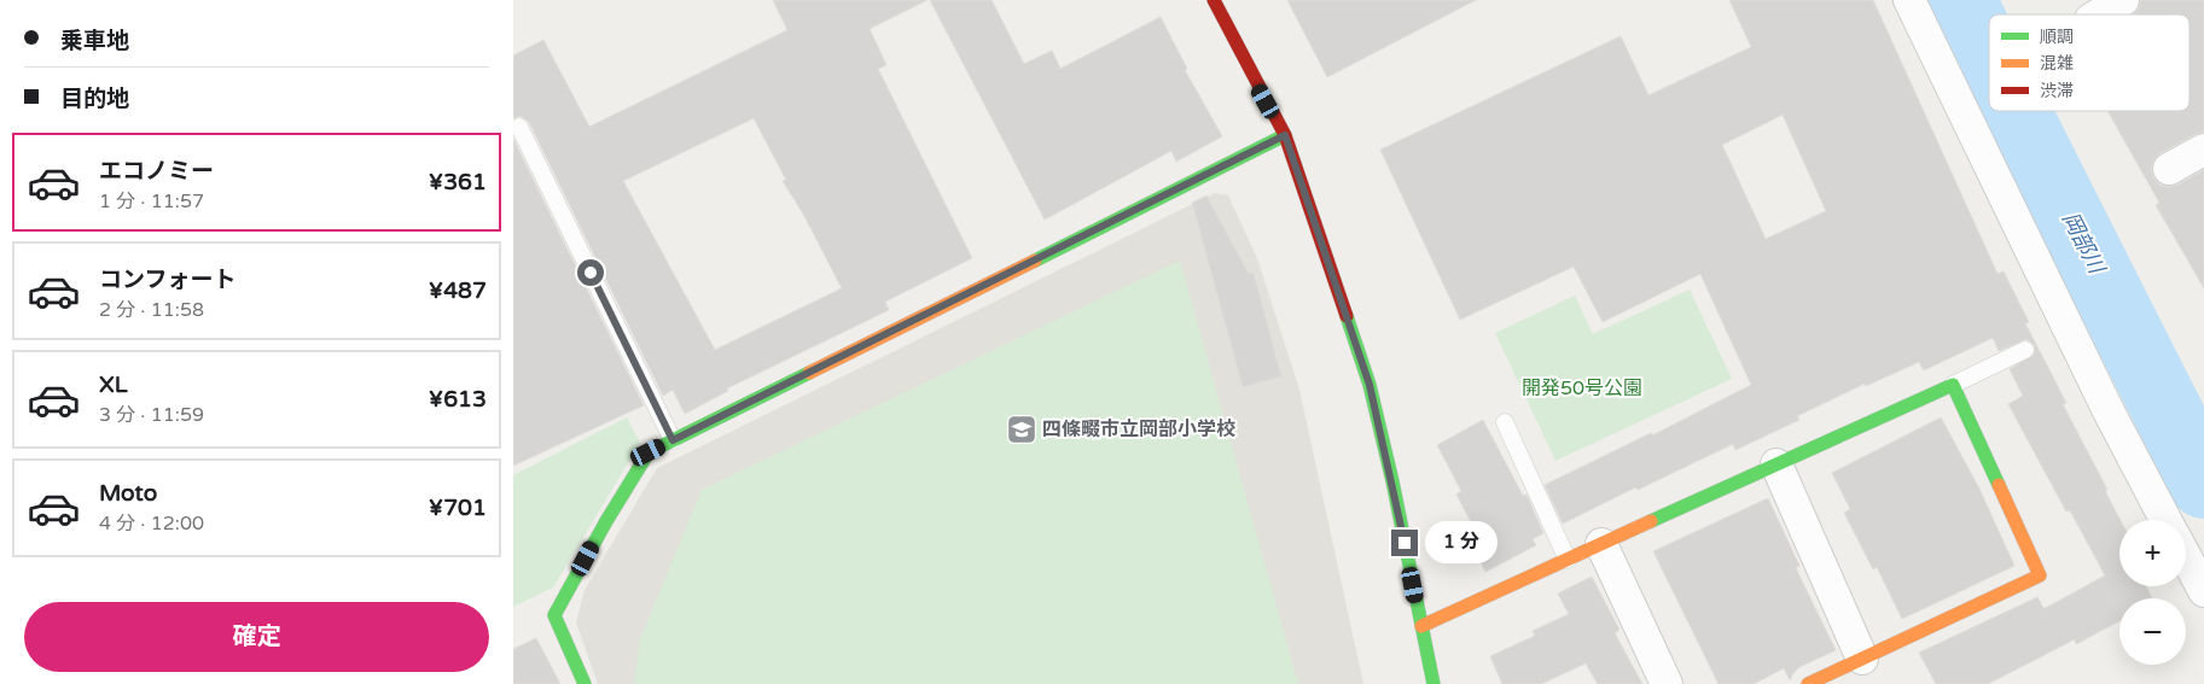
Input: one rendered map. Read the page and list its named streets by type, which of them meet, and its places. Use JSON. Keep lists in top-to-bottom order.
{
  "water": ["岡部川"],
  "parks": ["開発50号公園"],
  "places": {
    "school or university": ["四條畷市立岡部小学校"]
  },
  "legend": ["順調", "混雑", "渋滞"],
  "page": {
    "banner": ["乗車地", "目的地"],
    "list": [
      {
        "name": "エコノミー",
        "note": "1 分 · 11:57",
        "value": "¥361"
      },
      {
        "name": "コンフォート",
        "note": "2 分 · 11:58",
        "value": "¥487"
      },
      {
        "name": "XL",
        "note": "3 分 · 11:59",
        "value": "¥613"
      },
      {
        "name": "Moto",
        "note": "4 分 · 12:00",
        "value": "¥701"
      }
    ],
    "map_buttons": ["+", "−"],
    "bubble": "1 分",
    "buttons": "確定"
  }
}
